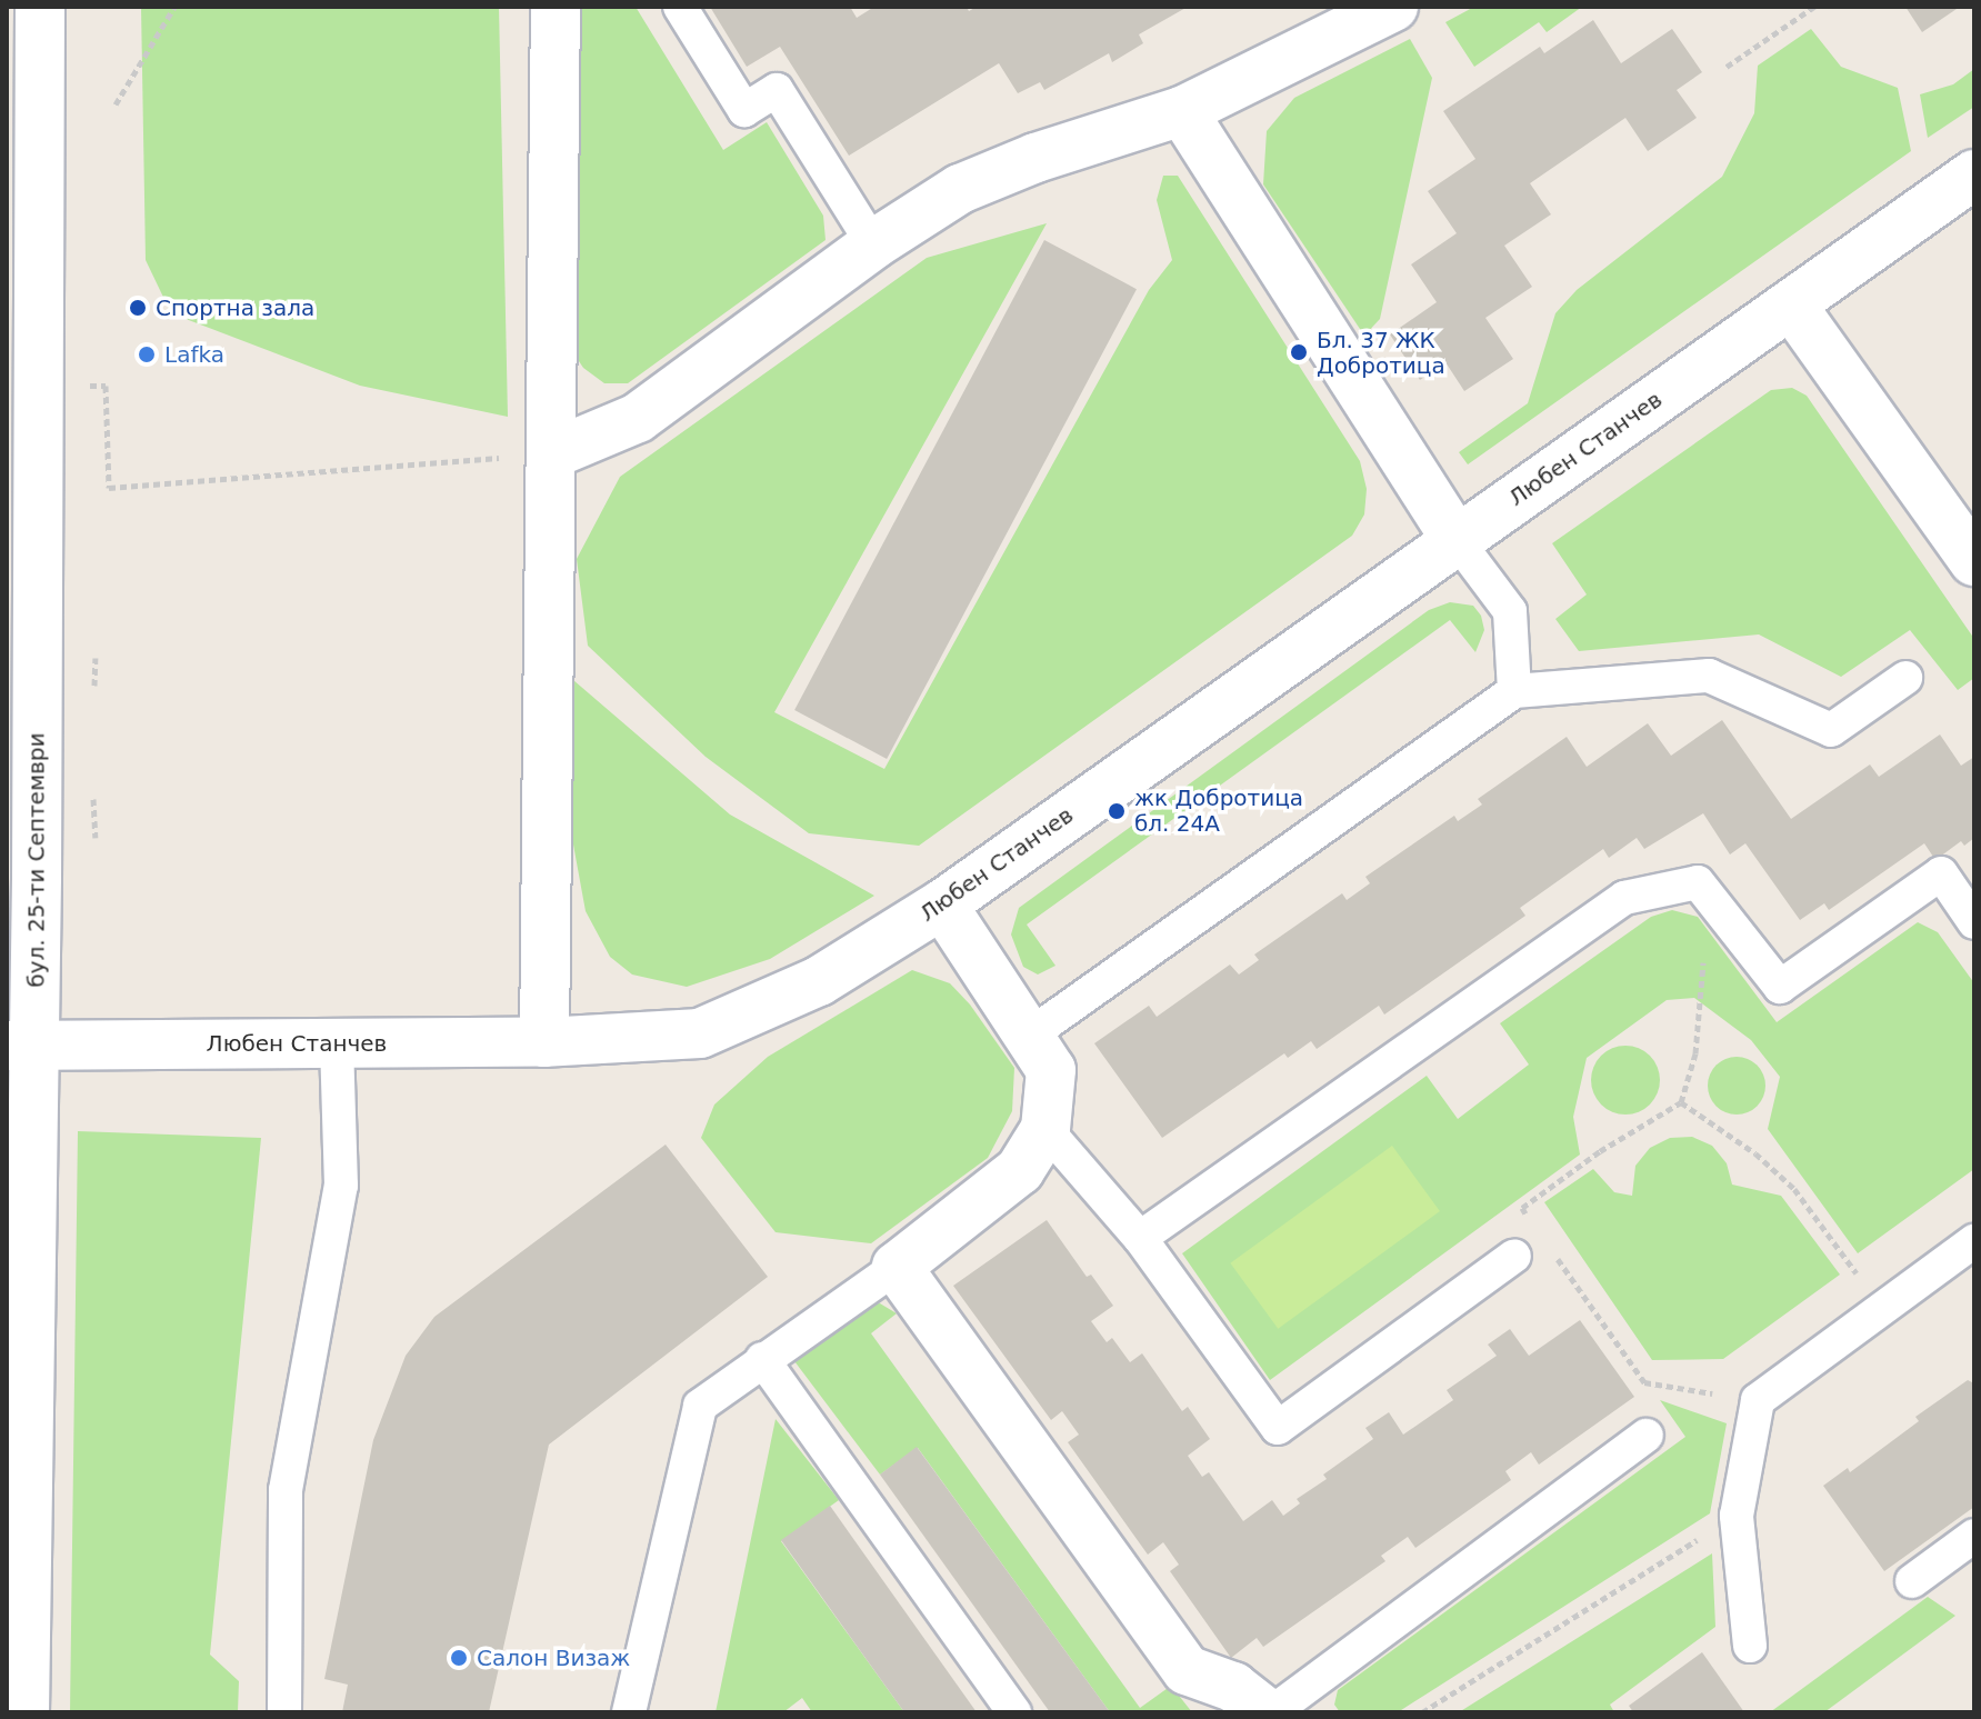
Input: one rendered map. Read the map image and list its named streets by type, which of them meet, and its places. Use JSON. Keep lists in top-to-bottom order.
{
  "streets": {
    "street": ["Любен Станчев", "бул. 25-ти Септември"]
  },
  "crossings": [
    ["Любен Станчев", "бул. 25-ти Септември"]
  ],
  "places": [
    "Спортна зала",
    "Бл. 37 ЖК Добротица",
    "Lafka",
    "жк Добротица бл. 24А",
    "Салон Визаж"
  ]
}
